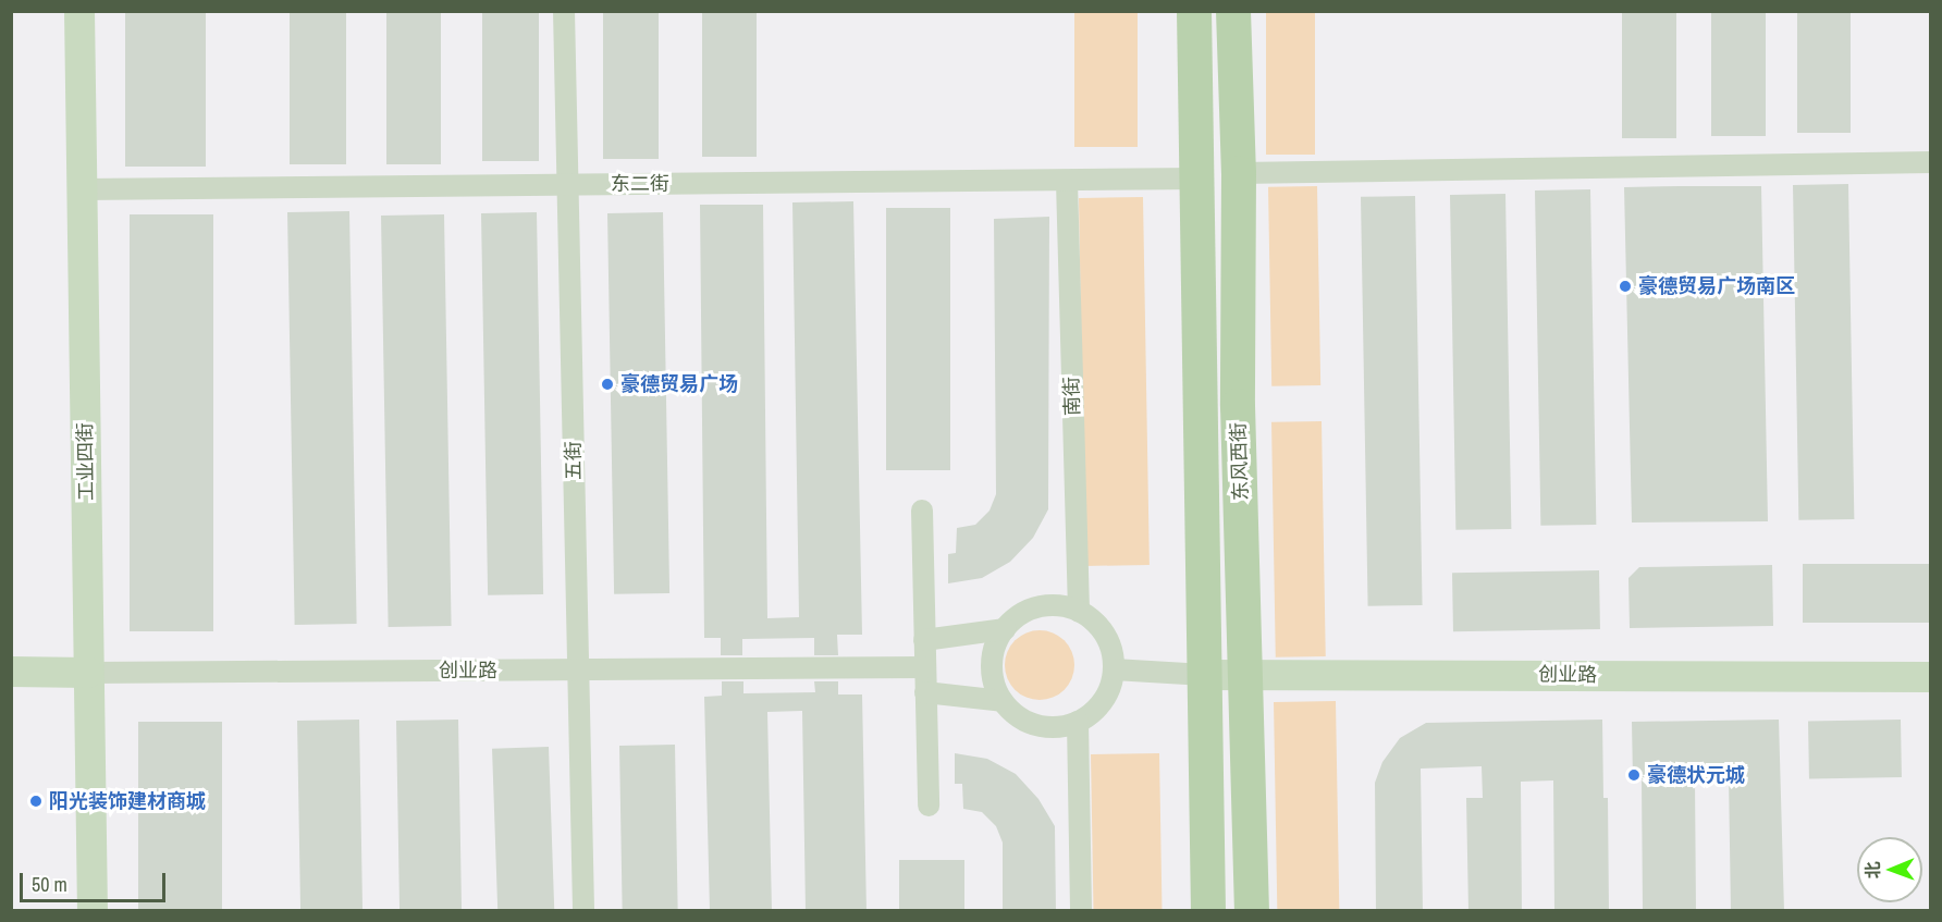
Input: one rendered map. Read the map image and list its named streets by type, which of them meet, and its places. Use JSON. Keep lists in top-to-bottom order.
{
  "streets": {
    "main road": ["东风西街"],
    "street": [
      "东二街",
      "南街",
      "五街",
      "工业四街",
      "创业路"
    ]
  },
  "crossings": [
    ["东二街", "南街"],
    ["东二街", "五街"],
    ["东二街", "工业四街"],
    ["东二街", "东风西街"],
    ["五街", "创业路"],
    ["工业四街", "创业路"],
    ["东风西街", "创业路"]
  ],
  "places": [
    "豪德贸易广场南区",
    "豪德贸易广场",
    "豪德状元城",
    "阳光装饰建材商城"
  ],
  "scale_bar": "50 m",
  "north": "left"
}
